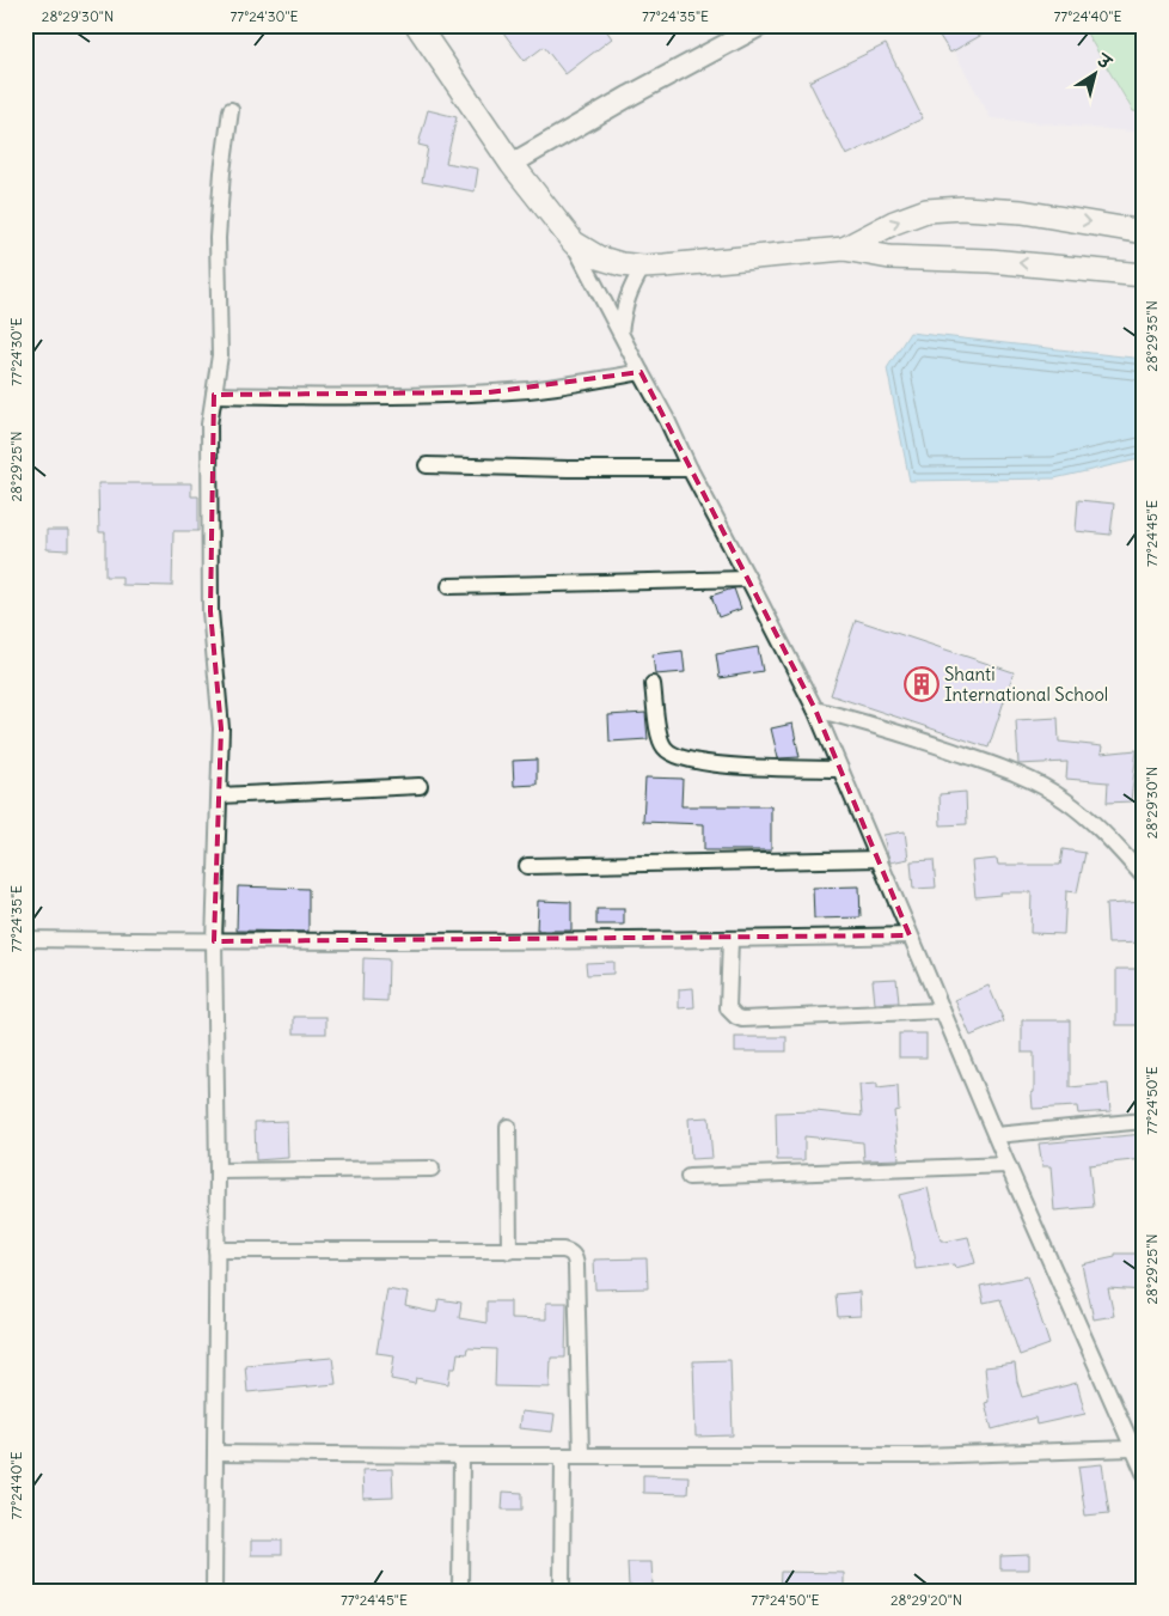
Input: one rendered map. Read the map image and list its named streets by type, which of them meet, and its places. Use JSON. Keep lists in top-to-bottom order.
{
  "places": {
    "building": ["Shanti International School"]
  },
  "north": "top right",
  "coordinates": [
    "28°29'30\"N",
    "77°24'30\"E",
    "77°24'35\"E",
    "77°24'40\"E",
    "28°29'35\"N",
    "28°29'25\"N",
    "77°24'45\"E",
    "77°24'50\"E",
    "28°29'20\"N"
  ]
}
